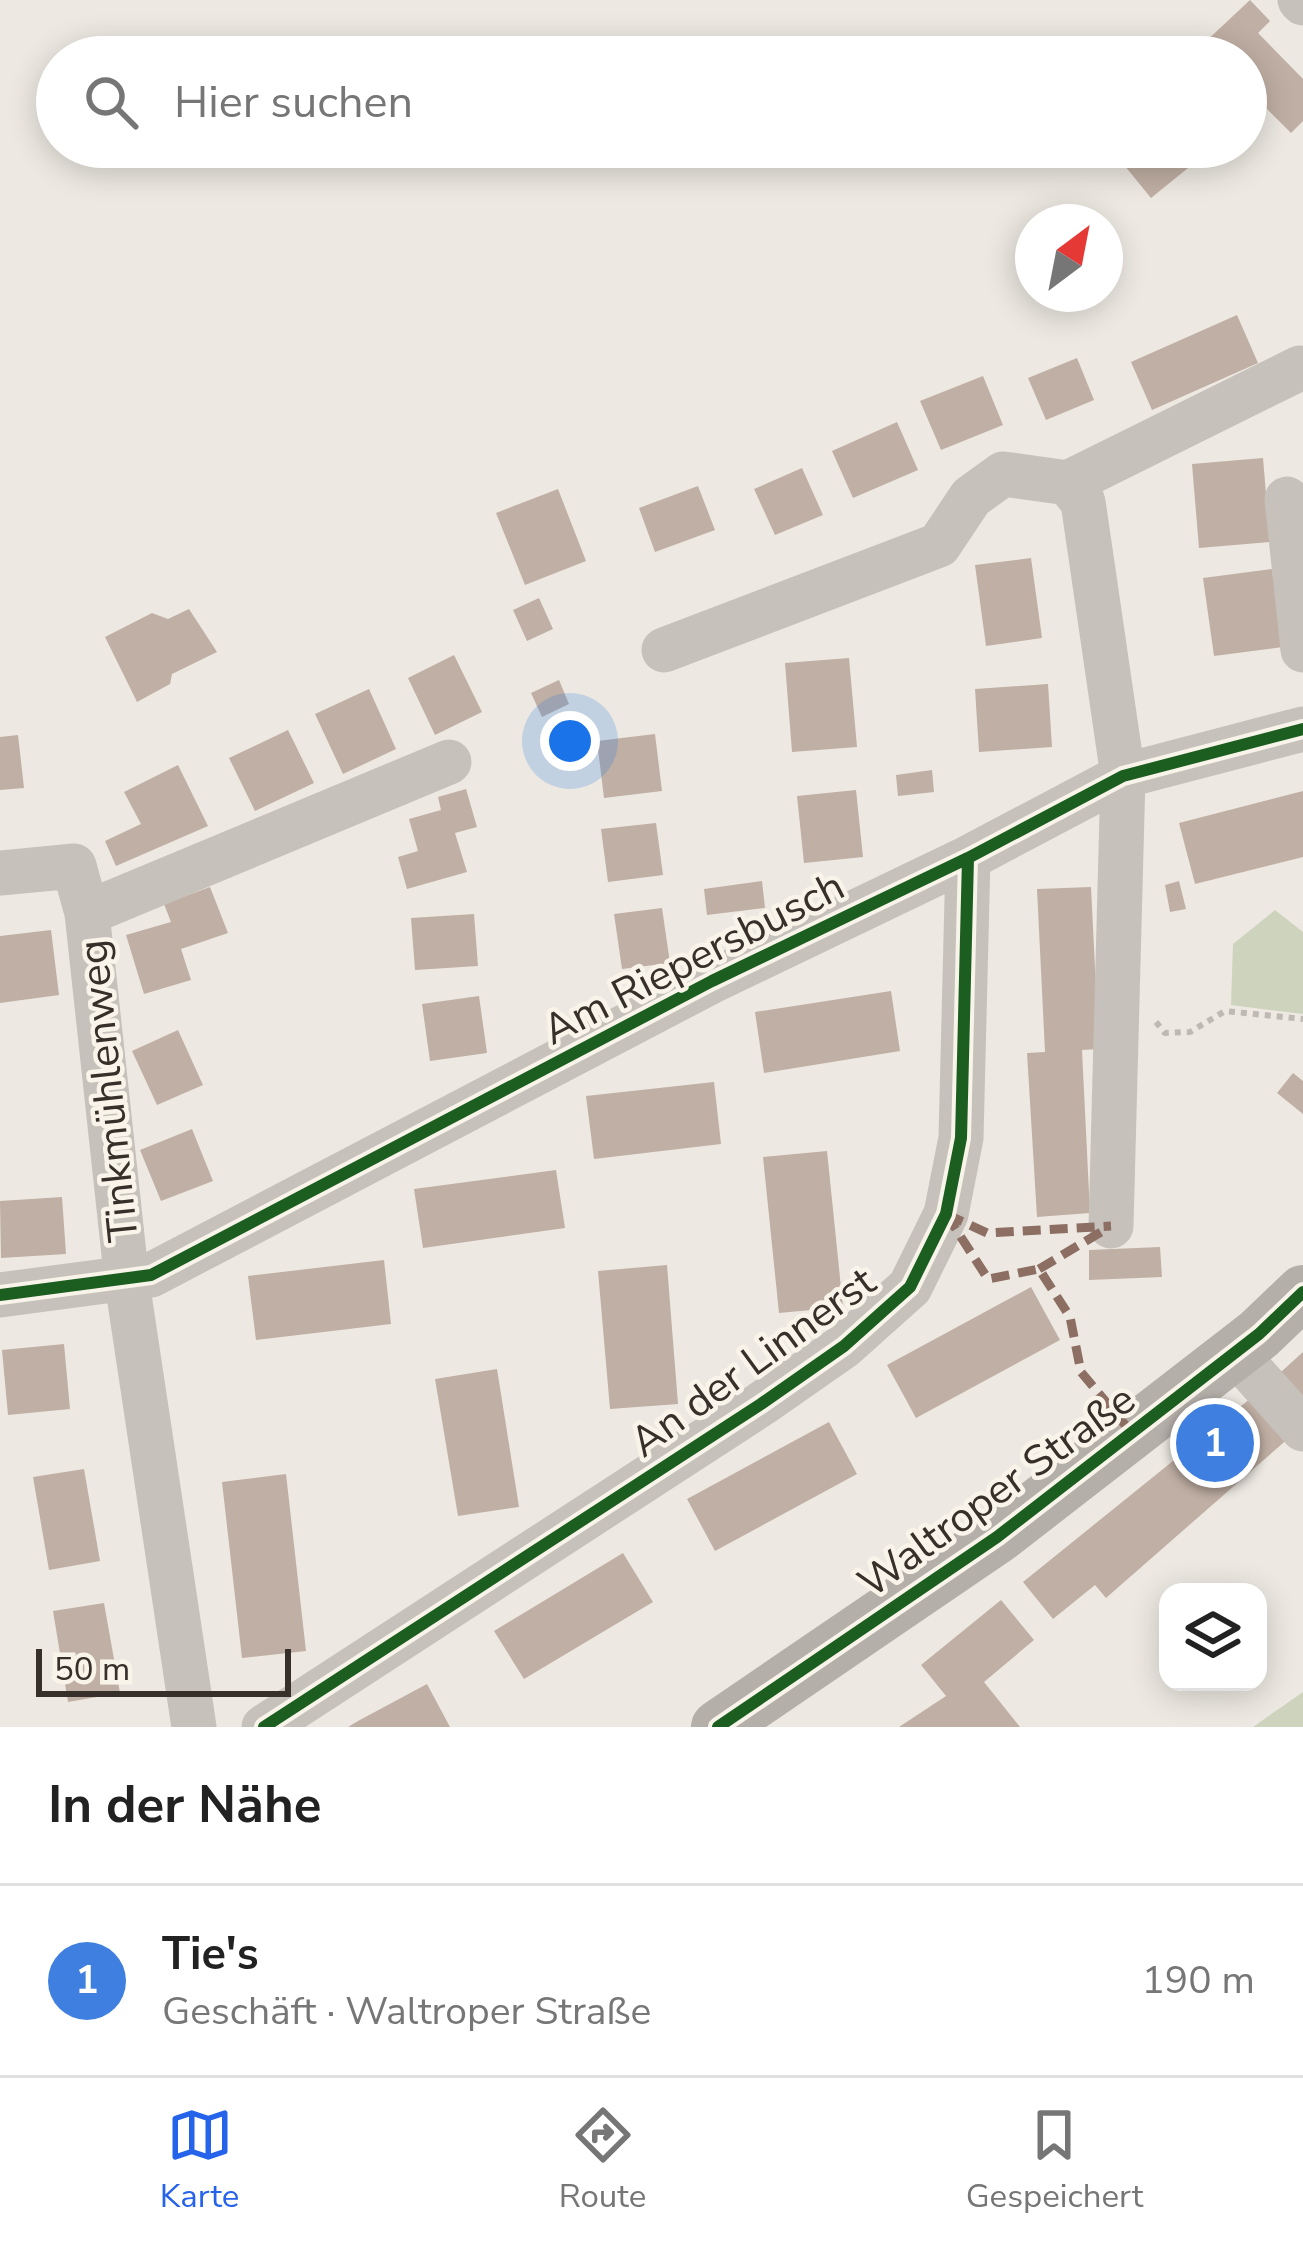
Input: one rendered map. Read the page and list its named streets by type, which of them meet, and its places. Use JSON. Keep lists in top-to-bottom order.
{
  "streets": {
    "main road": ["Waltroper Straße"],
    "street": ["Am Riepersbusch", "Tinkmühlenweg", "An der Linnerst"]
  },
  "crossings": [
    ["Am Riepersbusch", "Tinkmühlenweg"],
    ["Am Riepersbusch", "An der Linnerst"]
  ],
  "scale_bar": "50 m",
  "north": "top right",
  "page": {
    "search": "Hier suchen",
    "pins": "1",
    "scale": "50 m",
    "heading": "In der Nähe",
    "list": [
      {
        "mark": "1",
        "name": "Tie's",
        "note": "Geschäft · Waltroper Straße",
        "value": "190 m"
      }
    ],
    "nav": ["Karte", "Route", "Gespeichert"]
  }
}
